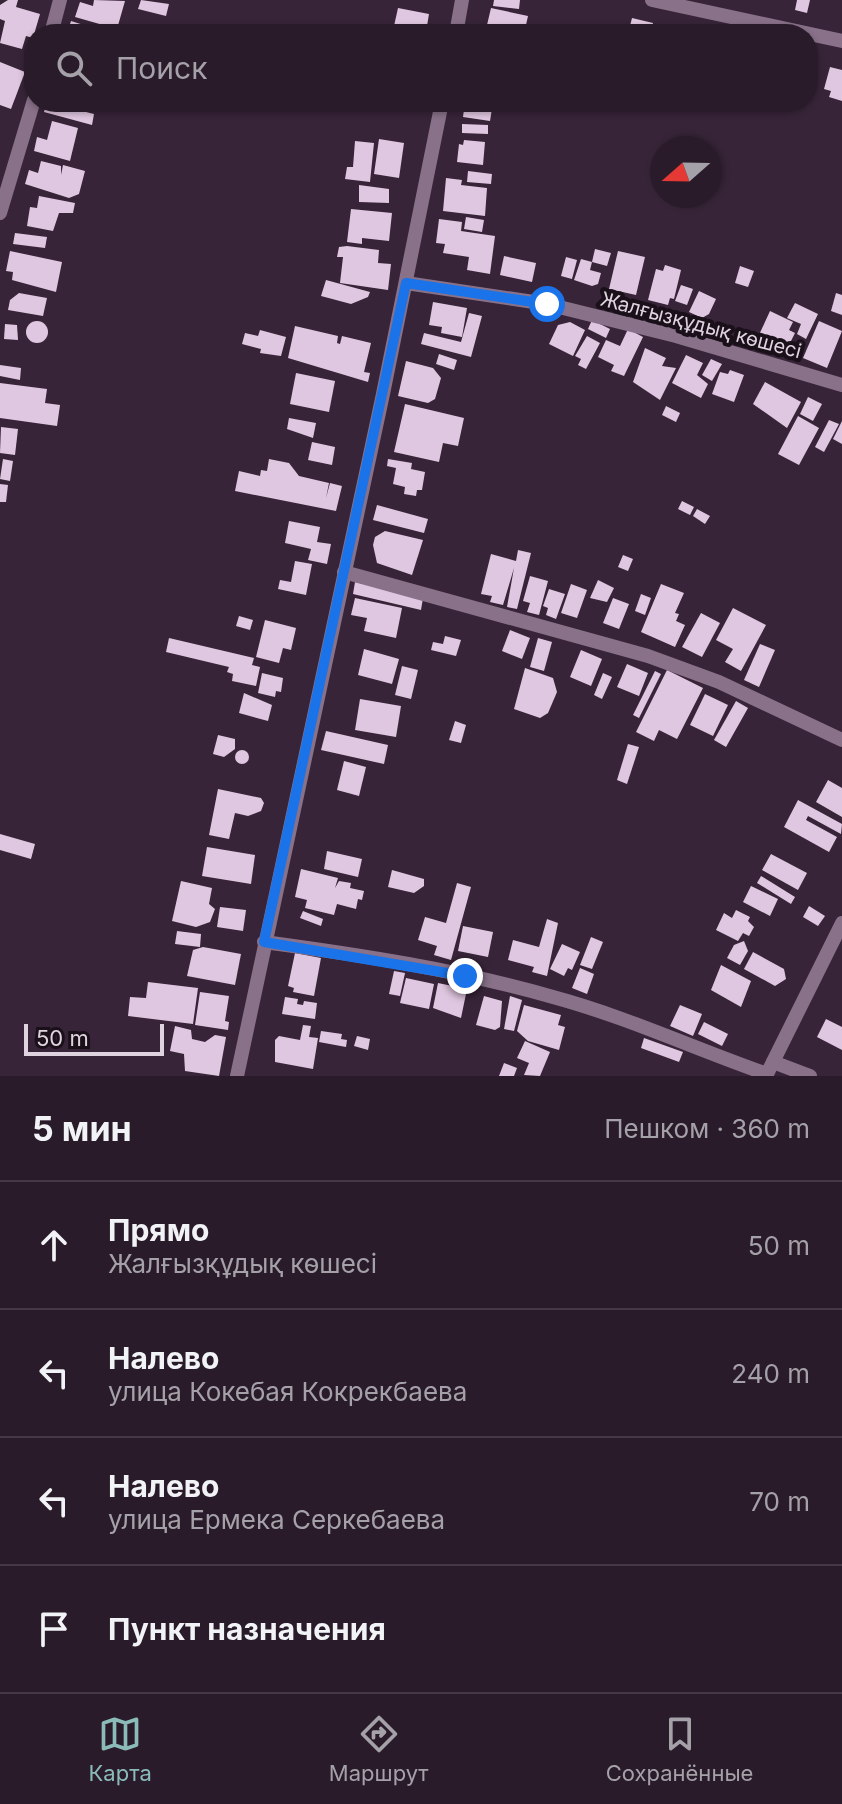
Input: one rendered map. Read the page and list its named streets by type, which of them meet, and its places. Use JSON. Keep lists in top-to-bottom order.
{
  "streets": {
    "street": ["Жалғызқұдық көшесі"]
  },
  "scale_bar": "50 m",
  "north": "left",
  "page": {
    "search": "Поиск",
    "scale": "50 m",
    "heading": ["5 мин", "Пешком · 360 m"],
    "list": [
      ["Прямо", "Жалғызқұдық көшесі", "50 m"],
      ["Налево", "улица Кокебая Кокрекбаева", "240 m"],
      ["Налево", "улица Ермека Серкебаева", "70 m"],
      "Пункт назначения"
    ],
    "nav": ["Карта", "Маршрут", "Сохранённые"]
  }
}
